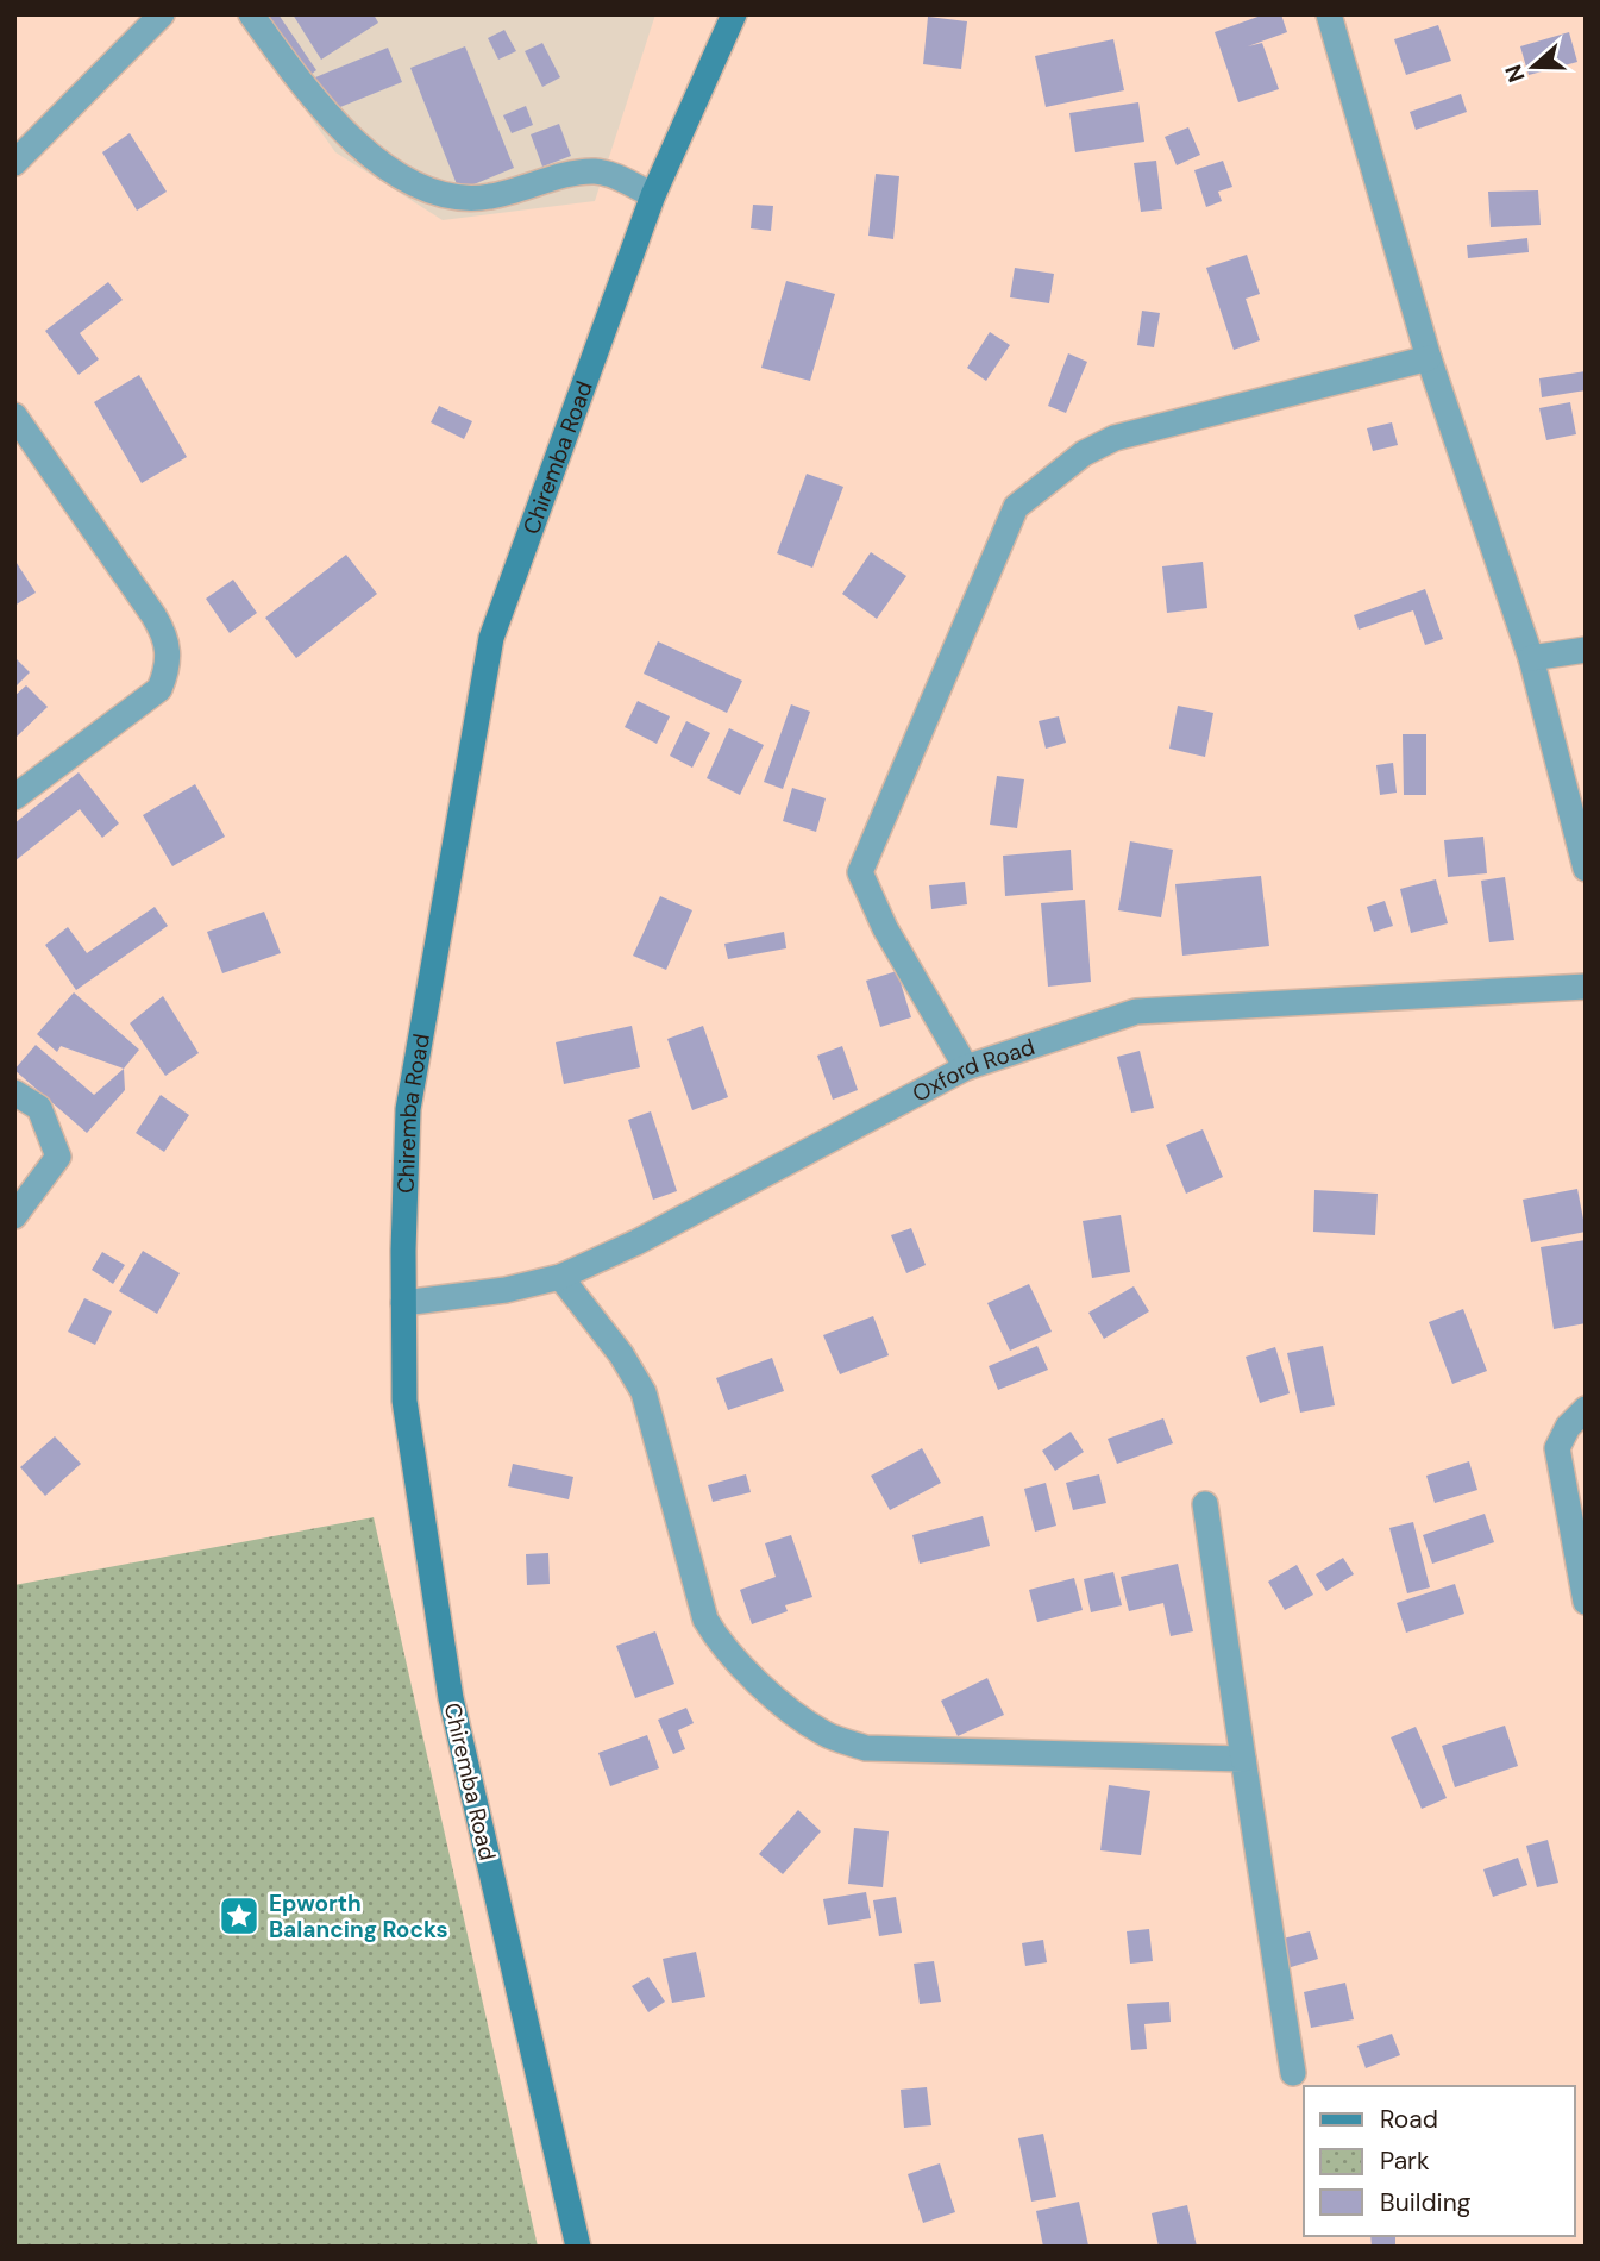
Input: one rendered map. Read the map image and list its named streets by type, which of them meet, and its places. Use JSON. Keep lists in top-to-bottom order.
{
  "streets": {
    "main road": ["Chiremba Road"],
    "street": ["Oxford Road"]
  },
  "crossings": [
    ["Chiremba Road", "Oxford Road"]
  ],
  "places": {
    "place": ["Epworth Balancing Rocks"]
  },
  "legend": ["Road", "Park", "Building"],
  "north": "left"
}
